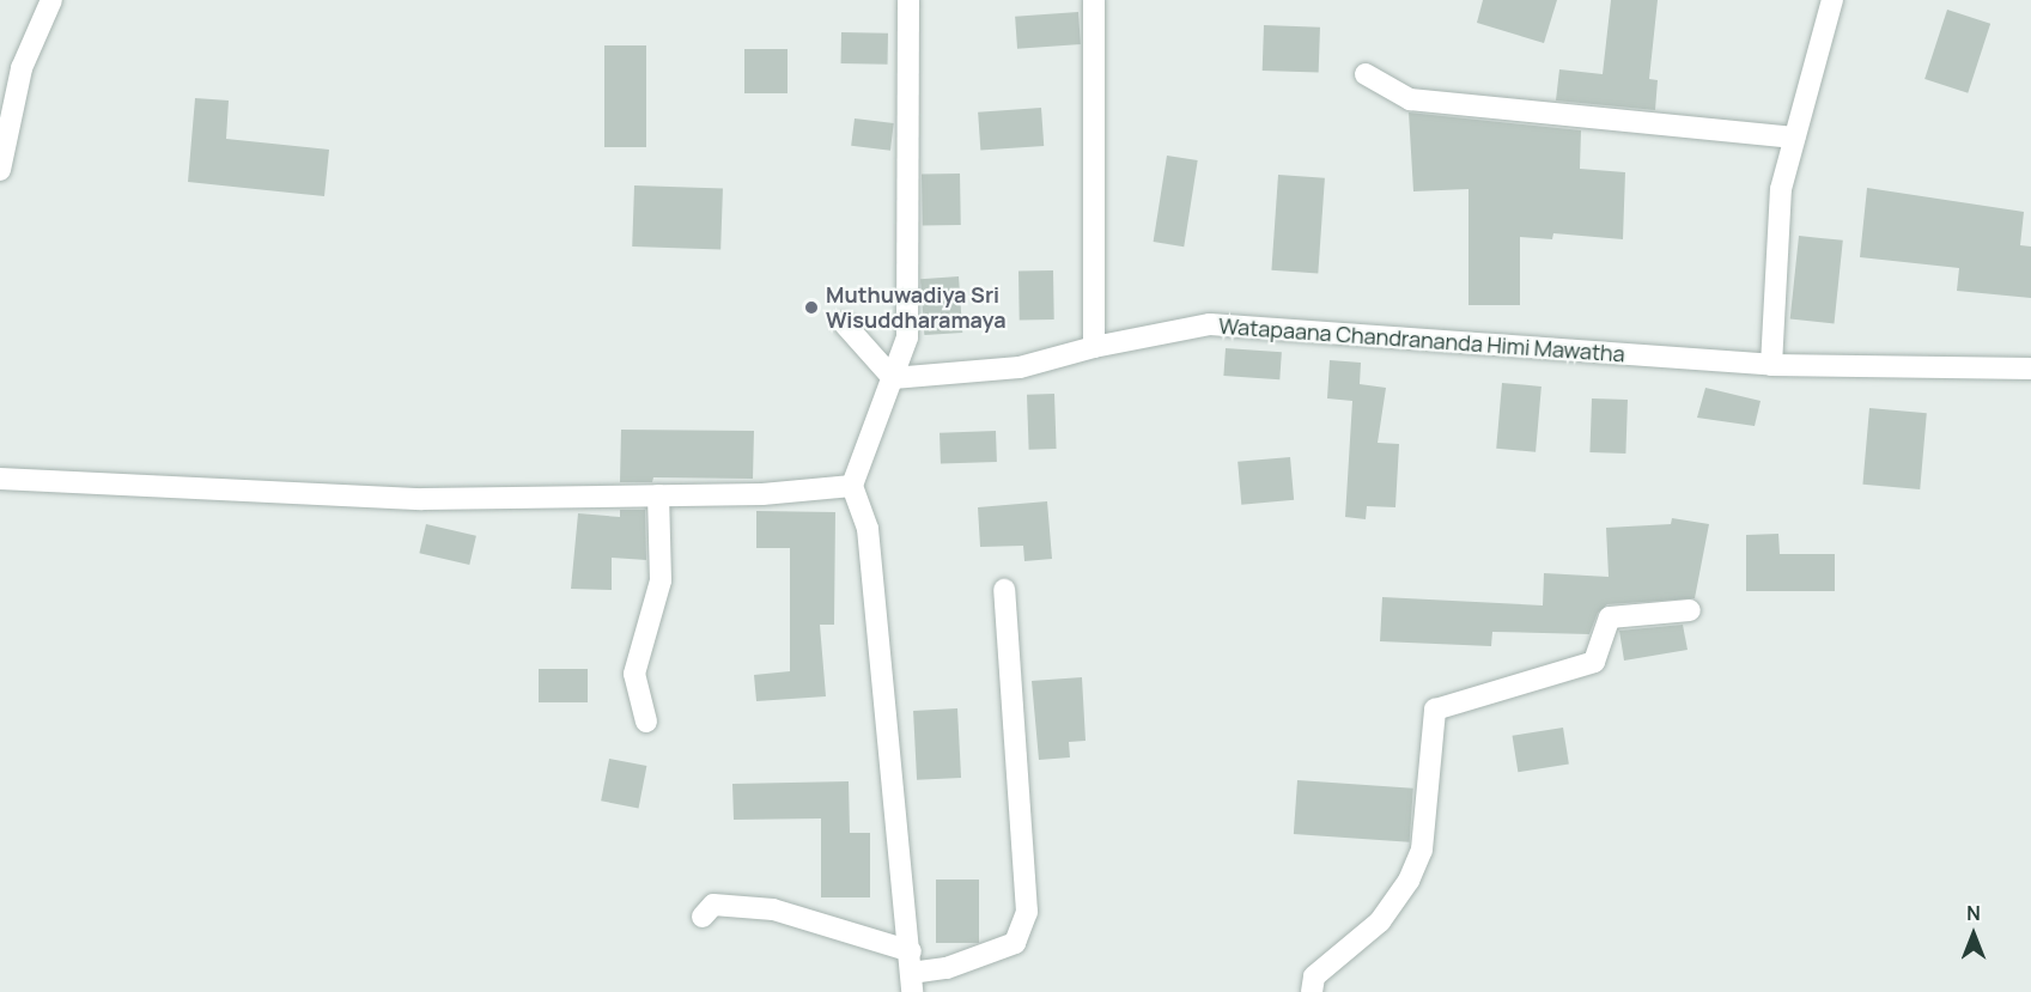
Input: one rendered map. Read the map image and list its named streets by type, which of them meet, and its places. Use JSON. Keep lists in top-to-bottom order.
{
  "streets": {
    "street": ["Watapaana Chandrananda Himi Mawatha"]
  },
  "places": ["Muthuwadiya Sri Wisuddharamaya"],
  "north": "top"
}
